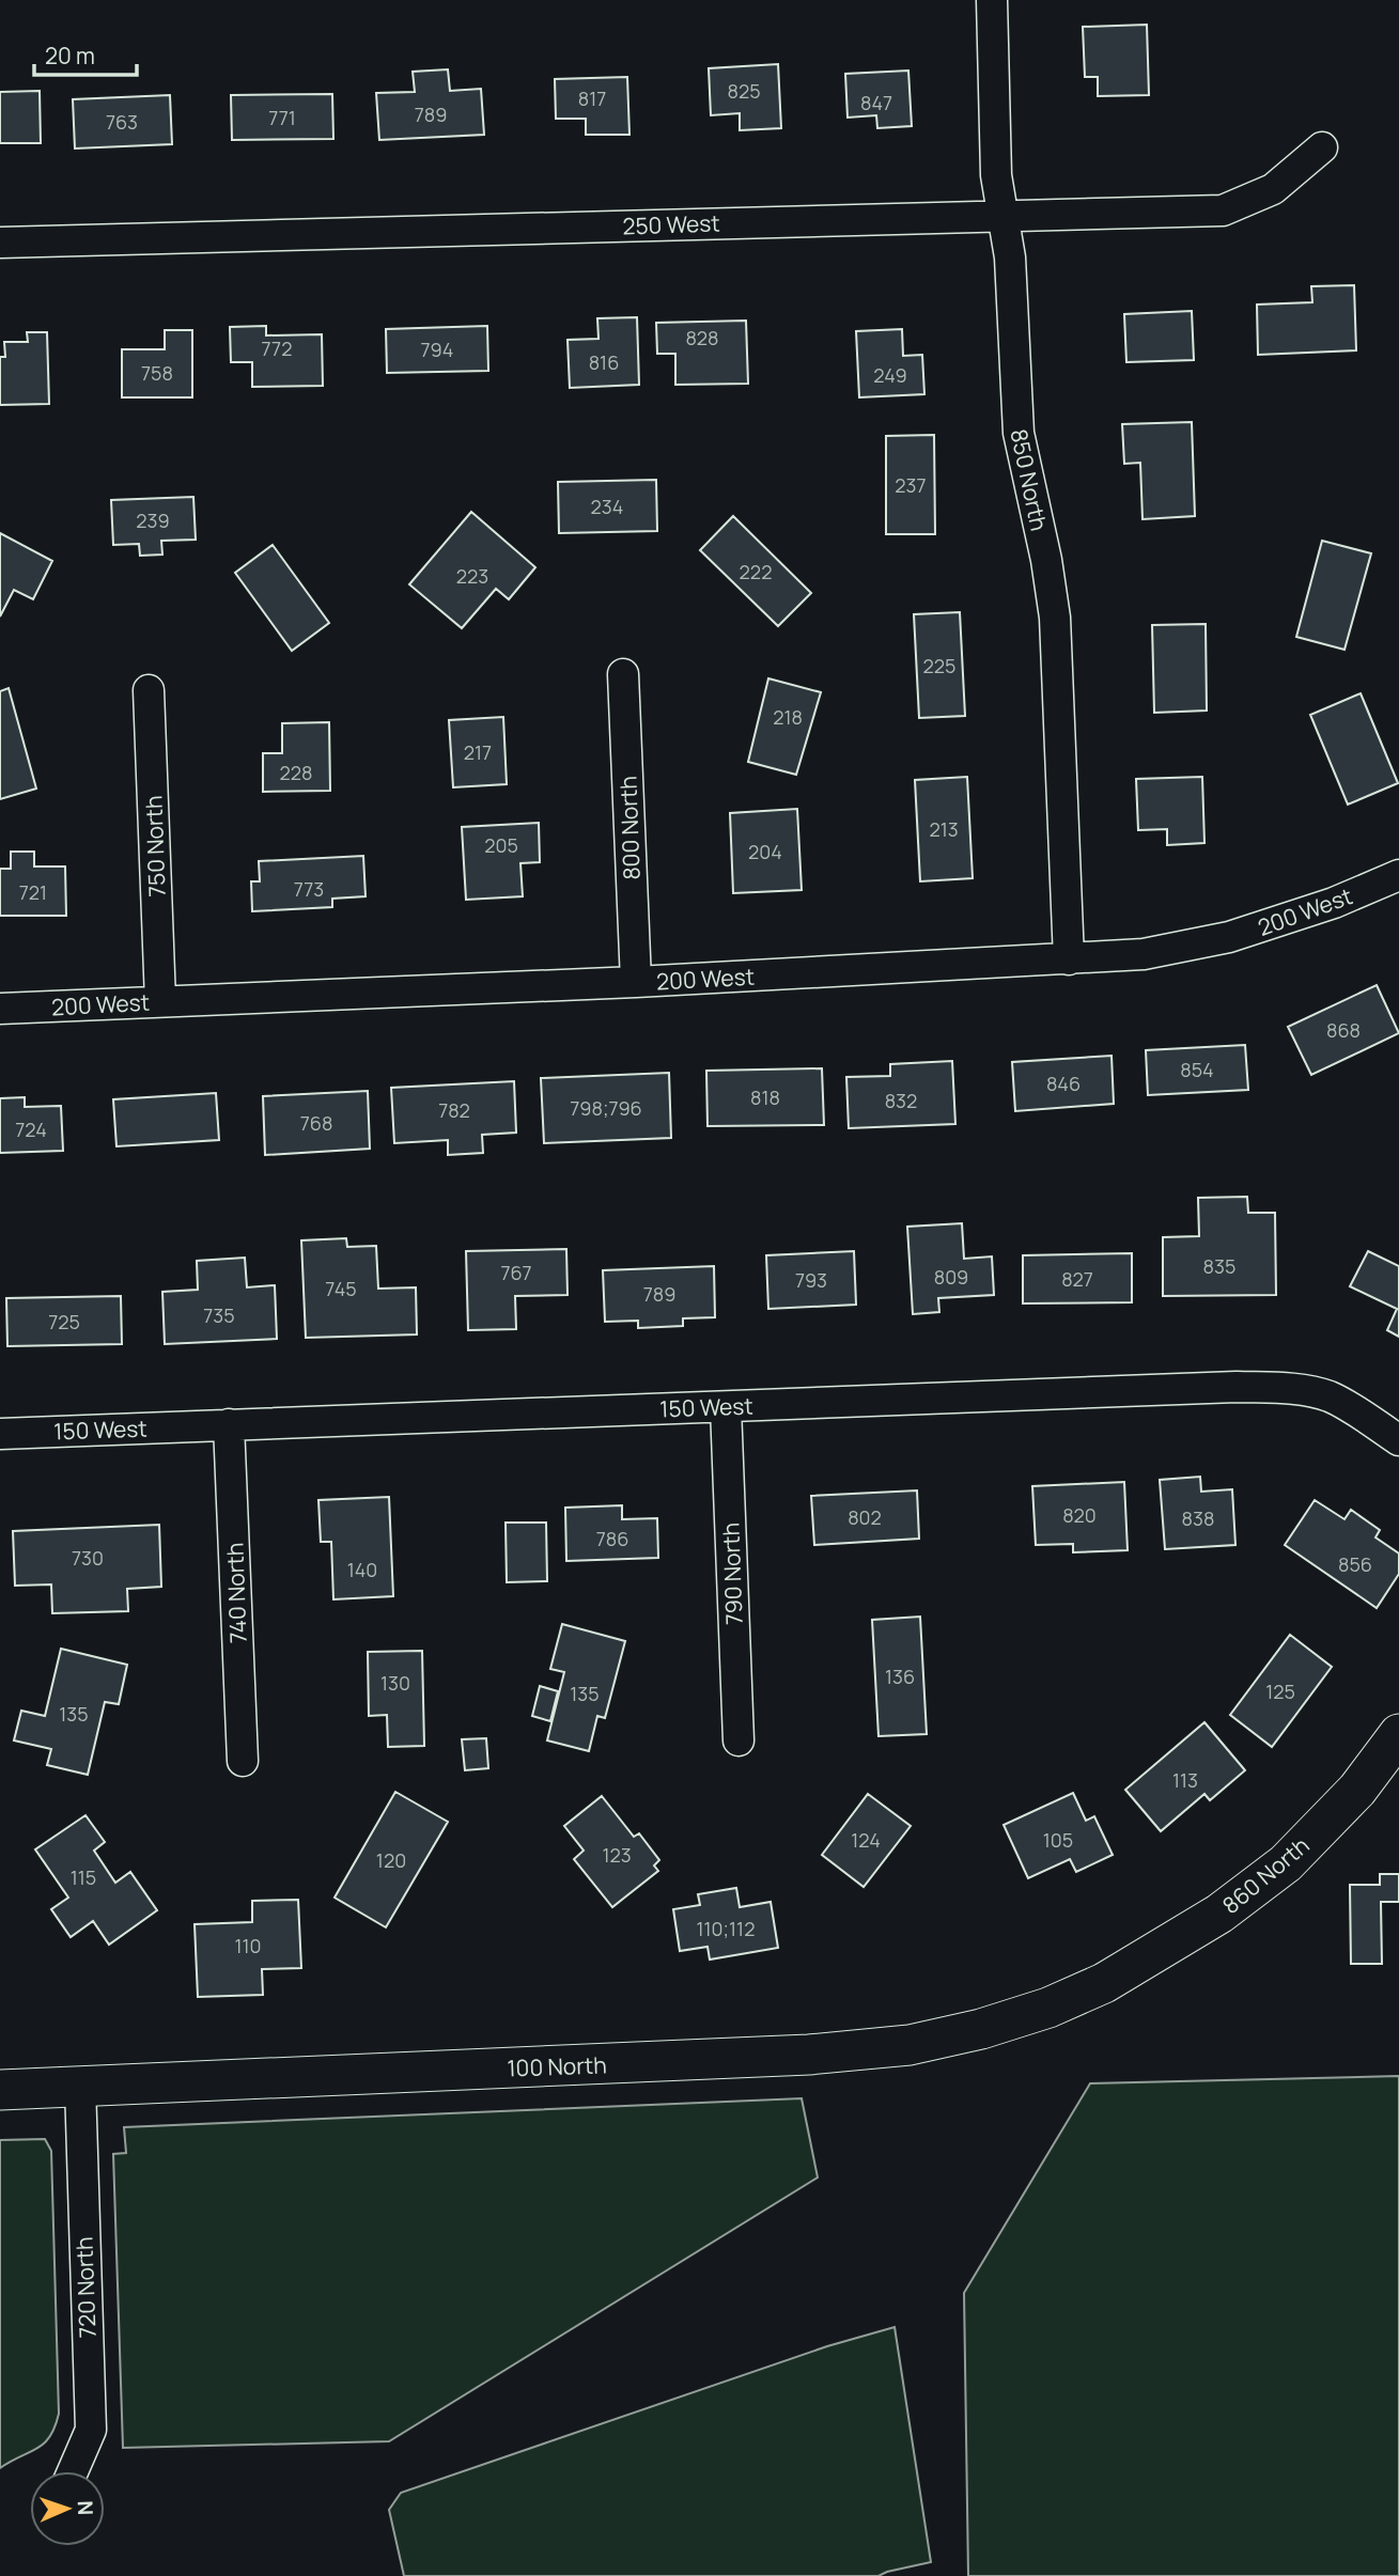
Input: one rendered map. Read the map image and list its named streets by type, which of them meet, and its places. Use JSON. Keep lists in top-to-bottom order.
{
  "streets": {
    "street": [
      "250 West",
      "850 North",
      "800 North",
      "750 North",
      "200 West",
      "150 West",
      "790 North",
      "740 North",
      "860 North",
      "100 North",
      "720 North"
    ]
  },
  "crossings": [
    ["250 West", "850 North"],
    ["850 North", "200 West"],
    ["800 North", "200 West"],
    ["750 North", "200 West"],
    ["150 West", "790 North"],
    ["150 West", "740 North"],
    ["860 North", "100 North"],
    ["100 North", "720 North"]
  ],
  "house_numbers": [
    "825",
    "817",
    "847",
    "789",
    "771",
    "763",
    "828",
    "772",
    "794",
    "816",
    "758",
    "249",
    "237",
    "234",
    "239",
    "222",
    "223",
    "225",
    "218",
    "217",
    "228",
    "213",
    "205",
    "204",
    "773",
    "721",
    "868",
    "854",
    "846",
    "818",
    "832",
    "798;796",
    "782",
    "768",
    "724",
    "835",
    "767",
    "809",
    "827",
    "793",
    "745",
    "789",
    "735",
    "725",
    "820",
    "802",
    "838",
    "786",
    "730",
    "856",
    "140",
    "136",
    "130",
    "125",
    "135",
    "135",
    "113",
    "124",
    "105",
    "123",
    "120",
    "115",
    "110;112",
    "110"
  ],
  "scale_bar": "20 m",
  "north": "right"
}
